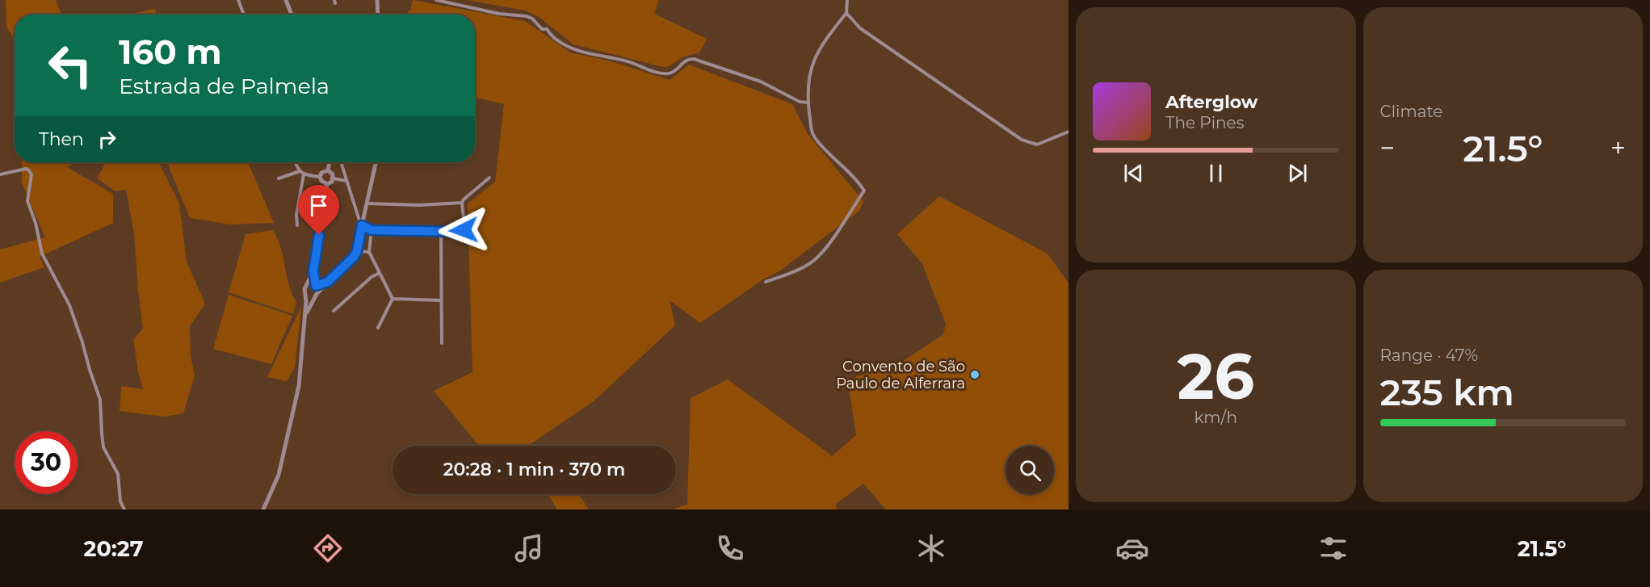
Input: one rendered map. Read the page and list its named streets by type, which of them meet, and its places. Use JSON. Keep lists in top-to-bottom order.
{
  "places": ["Convento de São Paulo de Alferrara"],
  "page": {
    "tile": [
      "Climate",
      ["26", "km/h"],
      ["Range · 47%", "235 km"]
    ],
    "turn": ["160 m", "Estrada de Palmela"],
    "song": ["Afterglow", "The Pines"],
    "then": "Then",
    "heat": ["−", "21.5°", "+"],
    "limit": "30",
    "trip": "20:28 · 1 min · 370 m",
    "tabs": ["20:27", "21.5°"]
  }
}
